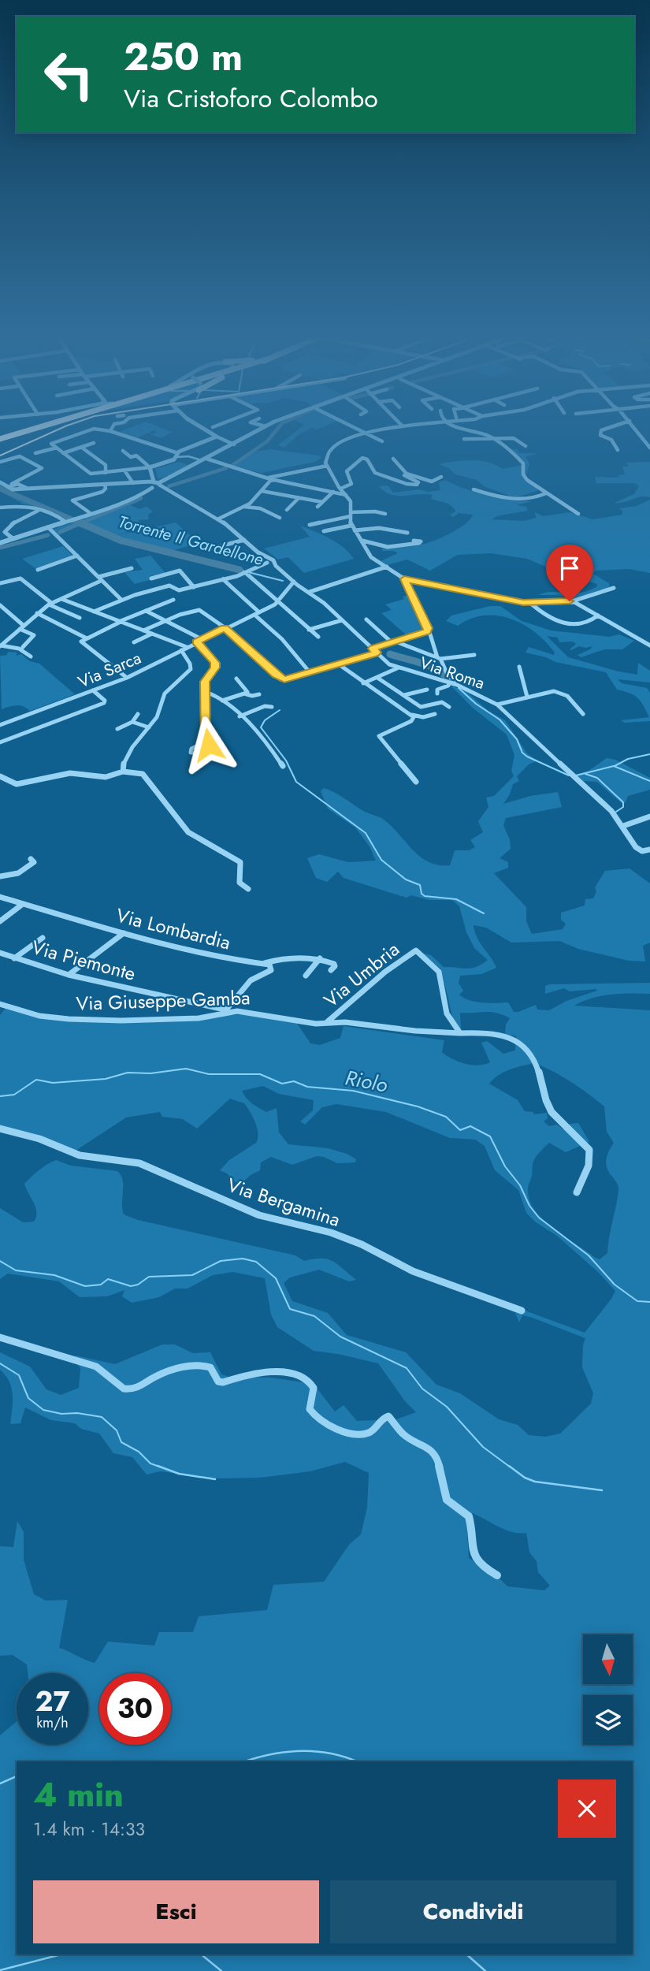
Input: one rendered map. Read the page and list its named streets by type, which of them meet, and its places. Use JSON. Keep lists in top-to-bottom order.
{
  "streets": {
    "street": [
      "Via Sarca",
      "Via Roma",
      "Via Lombardia",
      "Via Piemonte",
      "Via Umbria",
      "Via Giuseppe Gamba",
      "Via Bergamina"
    ]
  },
  "crossings": [
    ["Via Piemonte", "Via Giuseppe Gamba"],
    ["Via Umbria", "Via Giuseppe Gamba"]
  ],
  "water": ["Torrente Il Gardellone", "Riolo"],
  "north": "bottom",
  "page": {
    "turn": ["250 m", "Via Cristoforo Colombo"],
    "speed": "27 km/h",
    "limit": "30",
    "heading": ["4 min", "1.4 km · 14:33"],
    "buttons": ["Esci", "Condividi"]
  }
}
